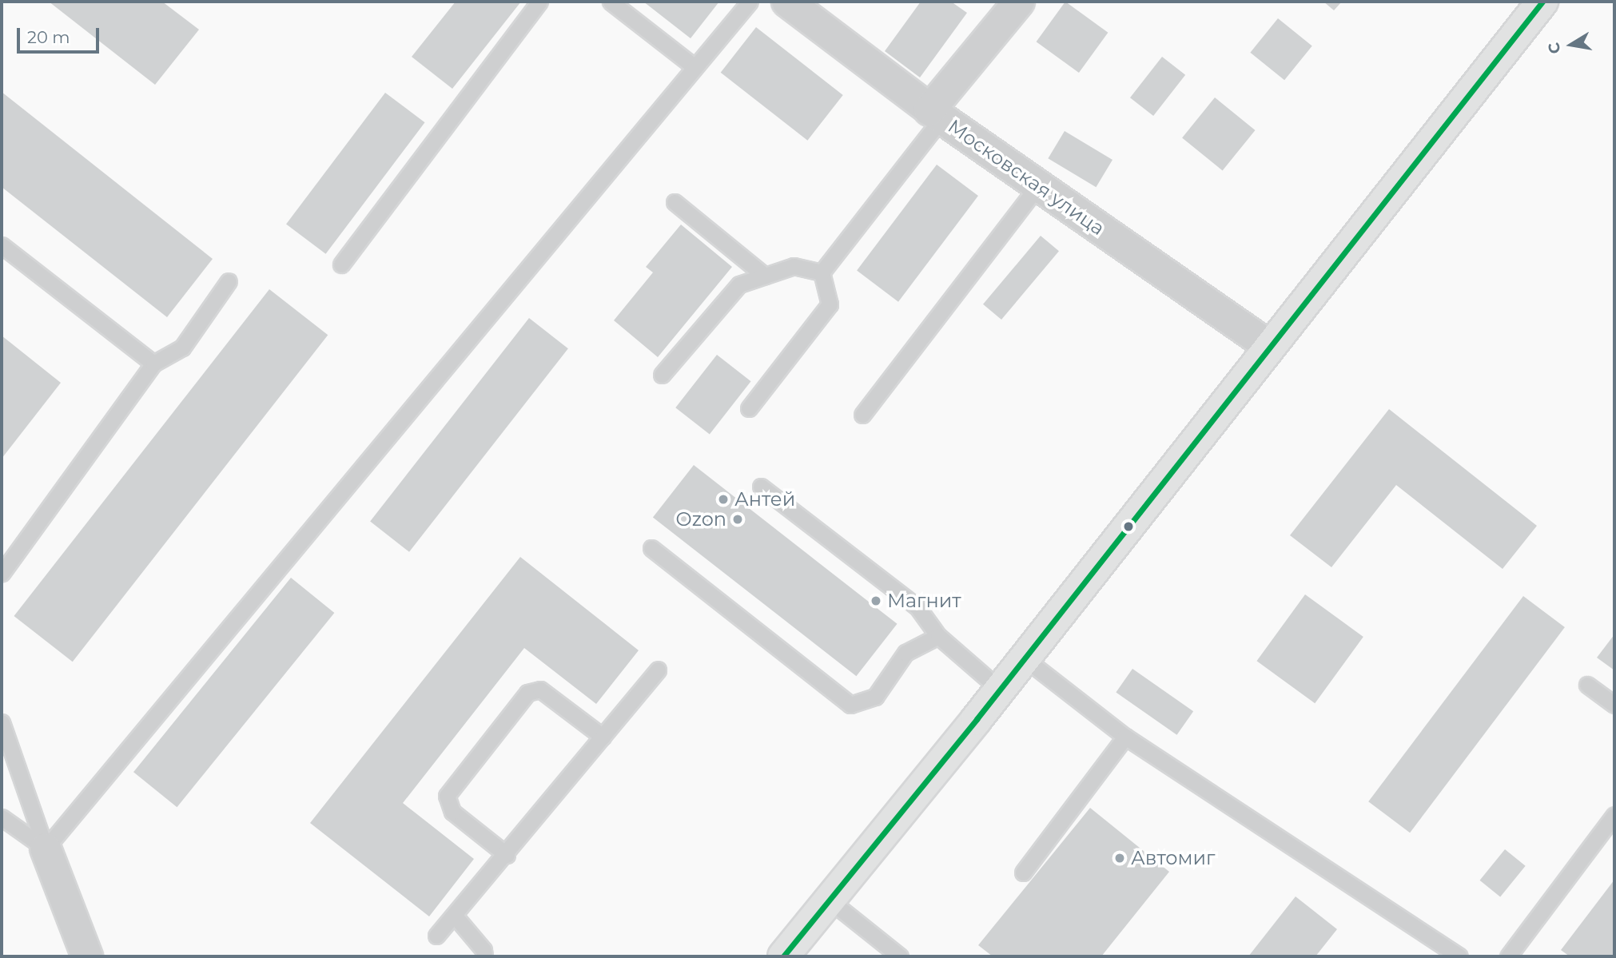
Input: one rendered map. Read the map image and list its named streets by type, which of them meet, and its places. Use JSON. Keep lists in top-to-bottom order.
{
  "streets": {
    "street": ["Московская улица"]
  },
  "places": [
    "Антей",
    "Ozon",
    "Магнит",
    "Автомиг"
  ],
  "scale_bar": "20 m",
  "north": "left"
}
